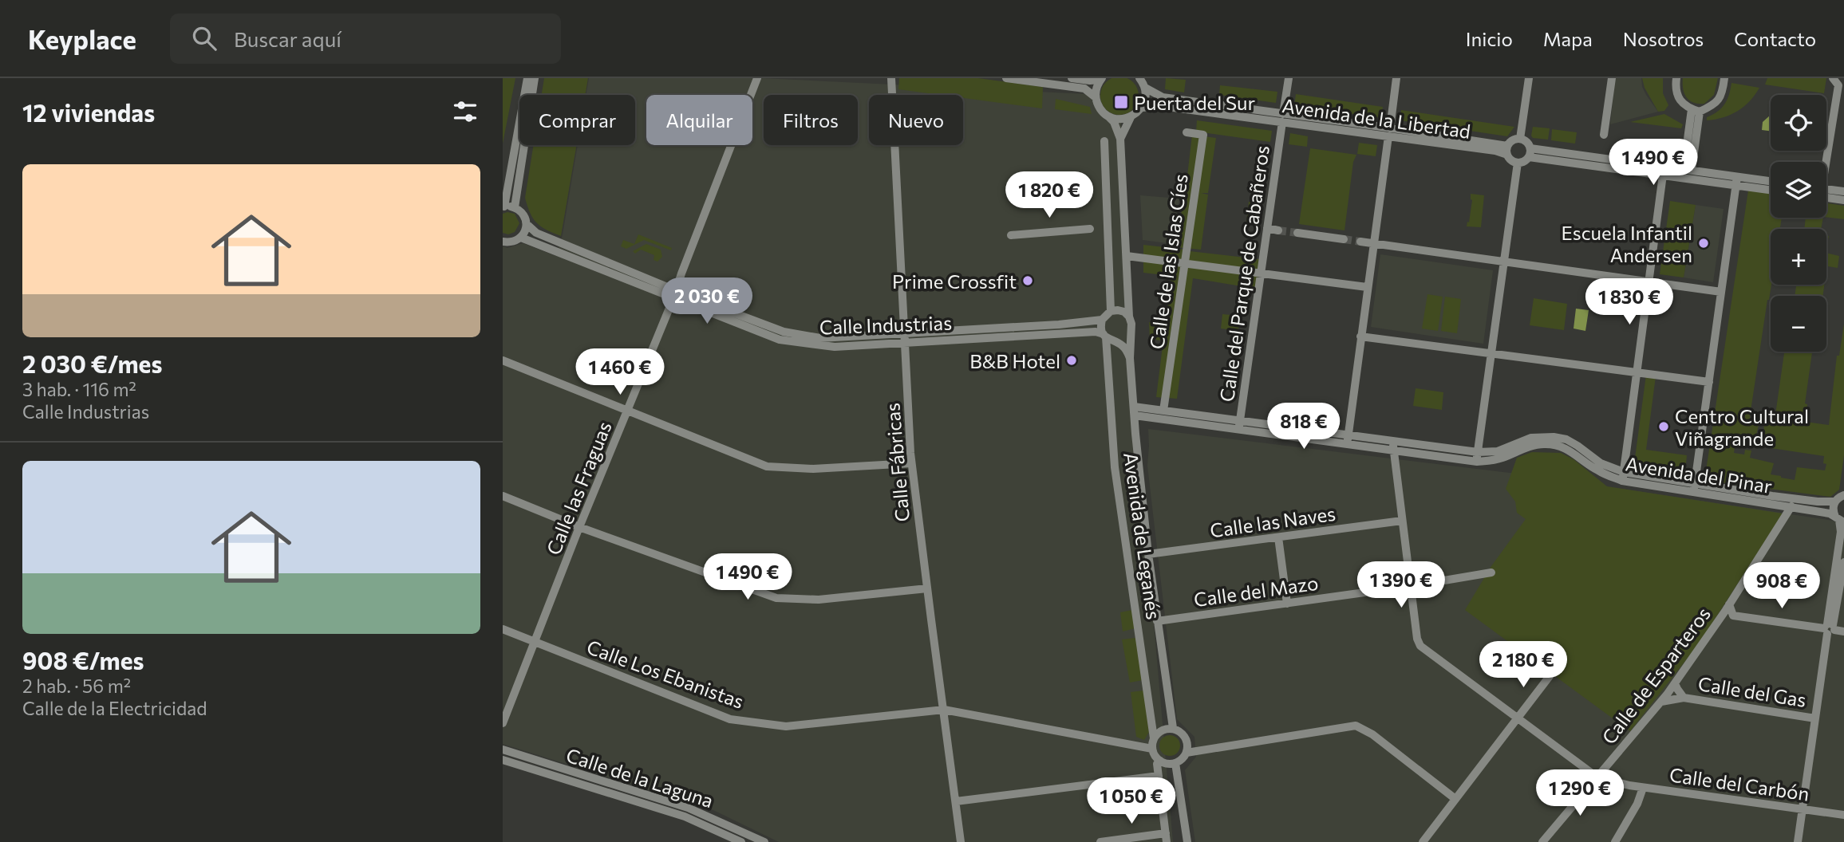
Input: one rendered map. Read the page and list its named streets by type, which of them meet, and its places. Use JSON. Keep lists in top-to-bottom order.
{
  "streets": {
    "street": [
      "Avenida de la Libertad",
      "Calle de las Islas Cíes",
      "Calle del Parque de Cabañeros",
      "Calle Industrias",
      "Calle Fábricas",
      "Avenida del Pinar",
      "Calle las Fraguas",
      "Calle las Naves",
      "Avenida de Leganés",
      "Calle del Mazo",
      "Calle Los Ebanistas",
      "Calle de Esparteros",
      "Calle del Gas",
      "Calle de la Laguna",
      "Calle del Carbón"
    ]
  },
  "crossings": [
    ["Avenida de la Libertad", "Calle del Parque de Cabañeros"],
    ["Calle de las Islas Cíes", "Avenida del Pinar"],
    ["Calle del Parque de Cabañeros", "Avenida del Pinar"],
    ["Calle Industrias", "Calle Fábricas"],
    ["Calle Industrias", "Calle las Fraguas"],
    ["Calle Industrias", "Avenida de Leganés"],
    ["Calle Fábricas", "Calle Los Ebanistas"],
    ["Avenida del Pinar", "Avenida de Leganés"],
    ["Avenida del Pinar", "Calle de Esparteros"],
    ["Calle las Fraguas", "Calle Los Ebanistas"],
    ["Calle las Naves", "Avenida de Leganés"],
    ["Avenida de Leganés", "Calle del Mazo"],
    ["Avenida de Leganés", "Calle Los Ebanistas"],
    ["Calle de Esparteros", "Calle del Gas"],
    ["Calle de Esparteros", "Calle del Carbón"]
  ],
  "places": {
    "transit": ["Puerta del Sur"],
    "other": [
      "Escuela Infantil Andersen",
      "Prime Crossfit",
      "B&B Hotel",
      "Centro Cultural Viñagrande"
    ]
  },
  "page": {
    "header": "Keyplace",
    "search": "Buscar aquí",
    "nav": [
      "Inicio",
      "Mapa",
      "Nosotros",
      "Contacto"
    ],
    "heading": "12 viviendas",
    "map_buttons": ["+", "−"],
    "chip": [
      "Comprar",
      "Alquilar",
      "Filtros",
      "Nuevo"
    ],
    "price": [
      "1 490 €",
      "1 820 €",
      "2 030 €",
      "1 830 €",
      "1 460 €",
      "818 €",
      "1 490 €",
      "1 390 €",
      "908 €",
      "2 180 €",
      "1 290 €",
      "1 050 €"
    ],
    "list": [
      {
        "name": "2 030 €/mes",
        "note": "3 hab. · 116 m² · Calle Industrias"
      },
      {
        "name": "908 €/mes",
        "note": "2 hab. · 56 m² · Calle de la Electricidad"
      }
    ]
  }
}
